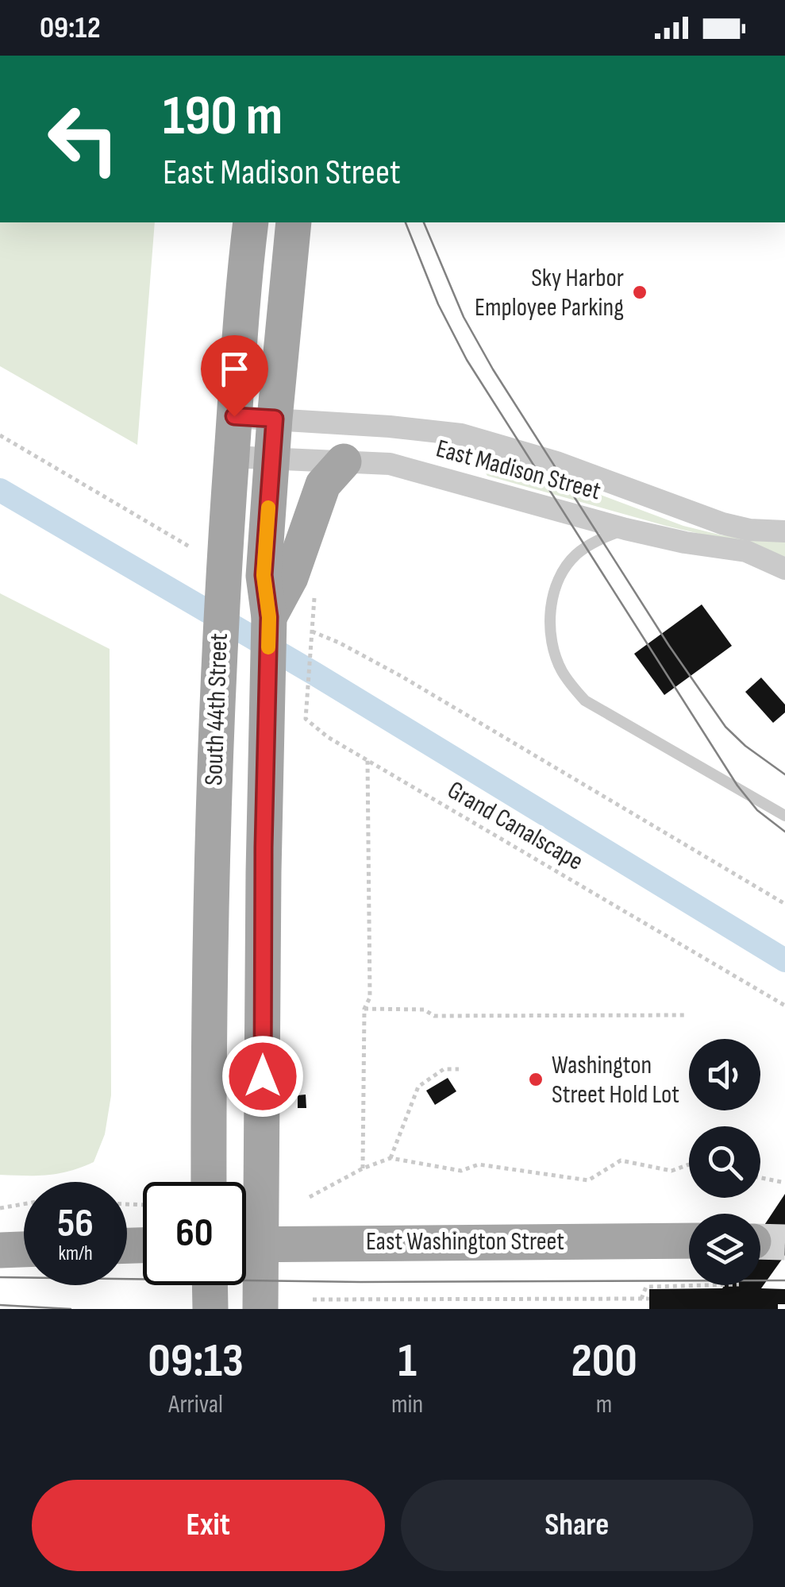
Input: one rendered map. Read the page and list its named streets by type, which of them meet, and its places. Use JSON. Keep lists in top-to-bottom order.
{
  "streets": {
    "main road": ["South 44th Street", "East Washington Street"],
    "street": ["East Madison Street"],
    "path": ["Grand Canalscape"]
  },
  "crossings": [
    ["East Madison Street", "South 44th Street"]
  ],
  "places": ["Sky Harbor Employee Parking", "Washington Street Hold Lot"],
  "page": {
    "status": "09:12",
    "turn": ["190 m", "East Madison Street"],
    "speed": "56 km/h",
    "limit": "60",
    "eta": [
      "09:13",
      "Arrival",
      "1",
      "min",
      "200",
      "m"
    ],
    "buttons": ["Exit", "Share"]
  }
}
